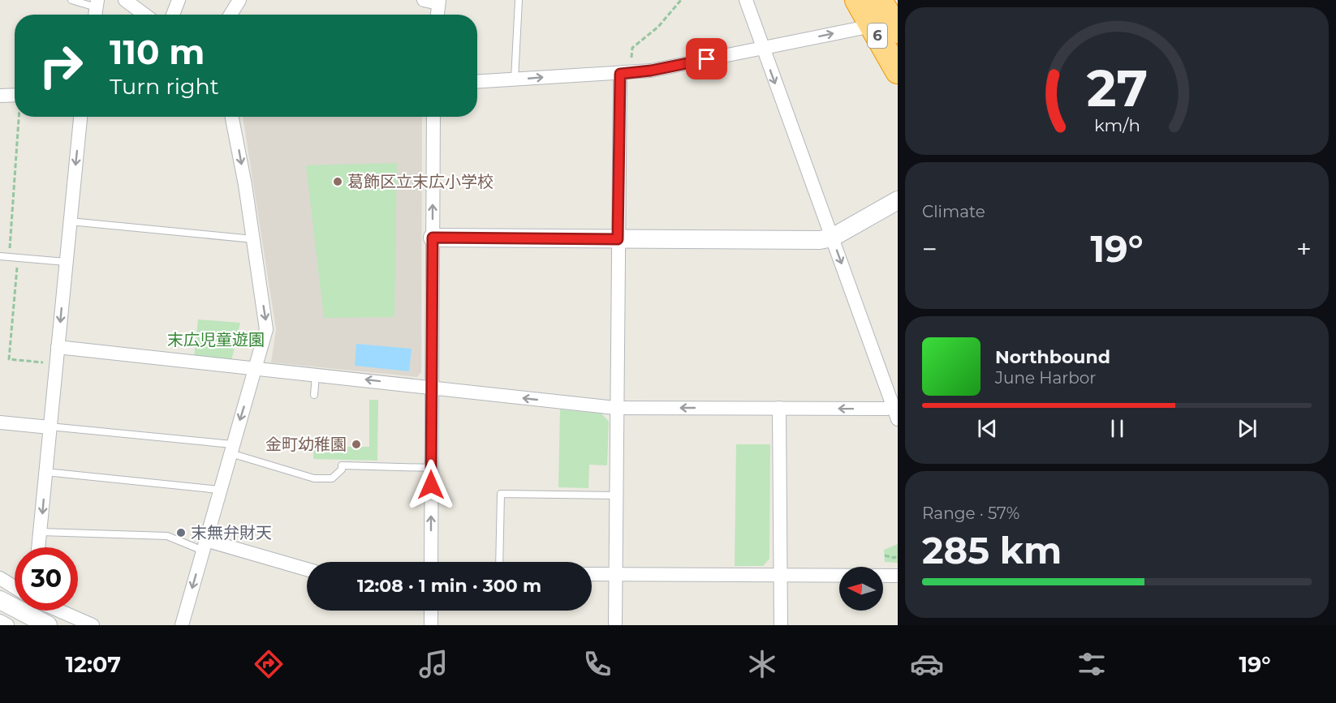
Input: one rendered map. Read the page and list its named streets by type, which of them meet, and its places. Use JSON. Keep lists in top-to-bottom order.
{
  "streets": {
    "highway": ["6"]
  },
  "parks": ["末広児童遊園"],
  "places": ["葛飾区立末広小学校", "金町幼稚園", "末無弁財天"],
  "north": "left",
  "page": {
    "turn": ["110 m", "Turn right"],
    "tile": [
      "Climate",
      ["Range · 57%", "285 km"]
    ],
    "heat": ["−", "19°", "+"],
    "song": ["Northbound", "June Harbor"],
    "limit": "30",
    "trip": "12:08 · 1 min · 300 m",
    "tabs": ["12:07", "19°"],
    "gauge": ["27", "km/h"]
  }
}
